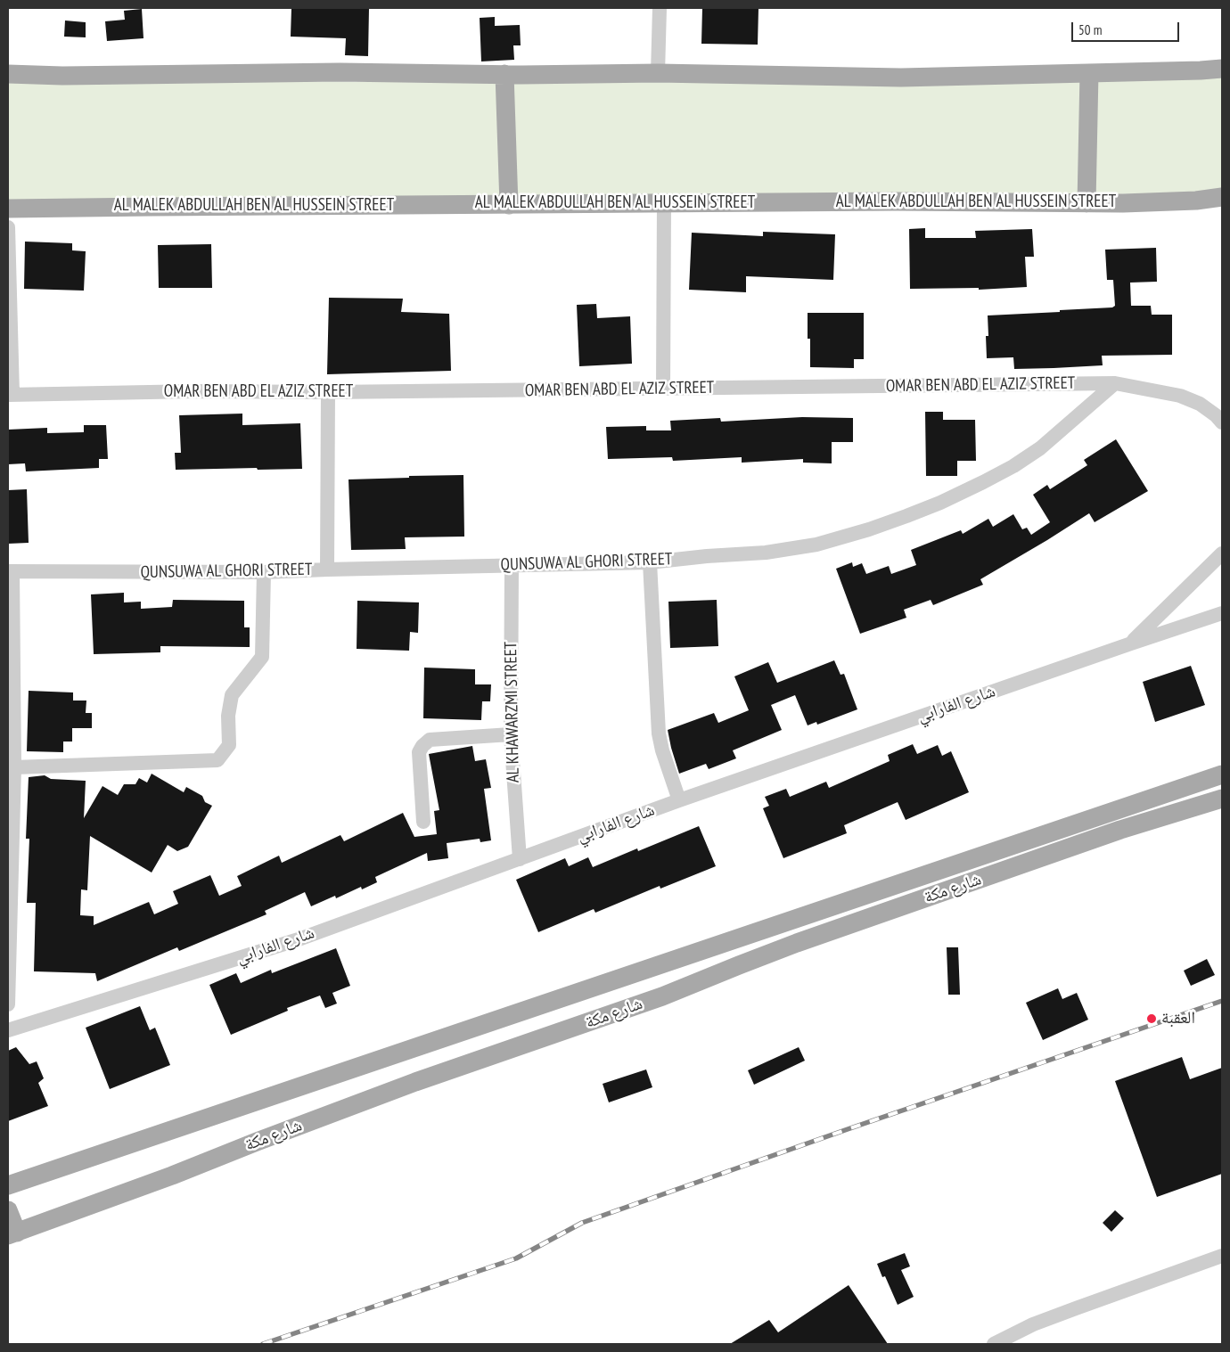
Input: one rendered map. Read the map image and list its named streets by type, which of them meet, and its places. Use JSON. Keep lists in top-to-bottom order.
{
  "streets": {
    "main road": ["AL MALEK ABDULLAH BEN AL HUSSEIN STREET", "شارع مكة"],
    "street": [
      "OMAR BEN ABD EL AZIZ STREET",
      "QUNSUWA AL GHORI STREET",
      "شارع الفارابي",
      "AL KHAWARZMI STREET"
    ]
  },
  "crossings": [
    ["OMAR BEN ABD EL AZIZ STREET", "QUNSUWA AL GHORI STREET"],
    ["QUNSUWA AL GHORI STREET", "AL KHAWARZMI STREET"],
    ["شارع الفارابي", "AL KHAWARZMI STREET"]
  ],
  "places": ["العقبة"],
  "scale_bar": "50 m"
}
